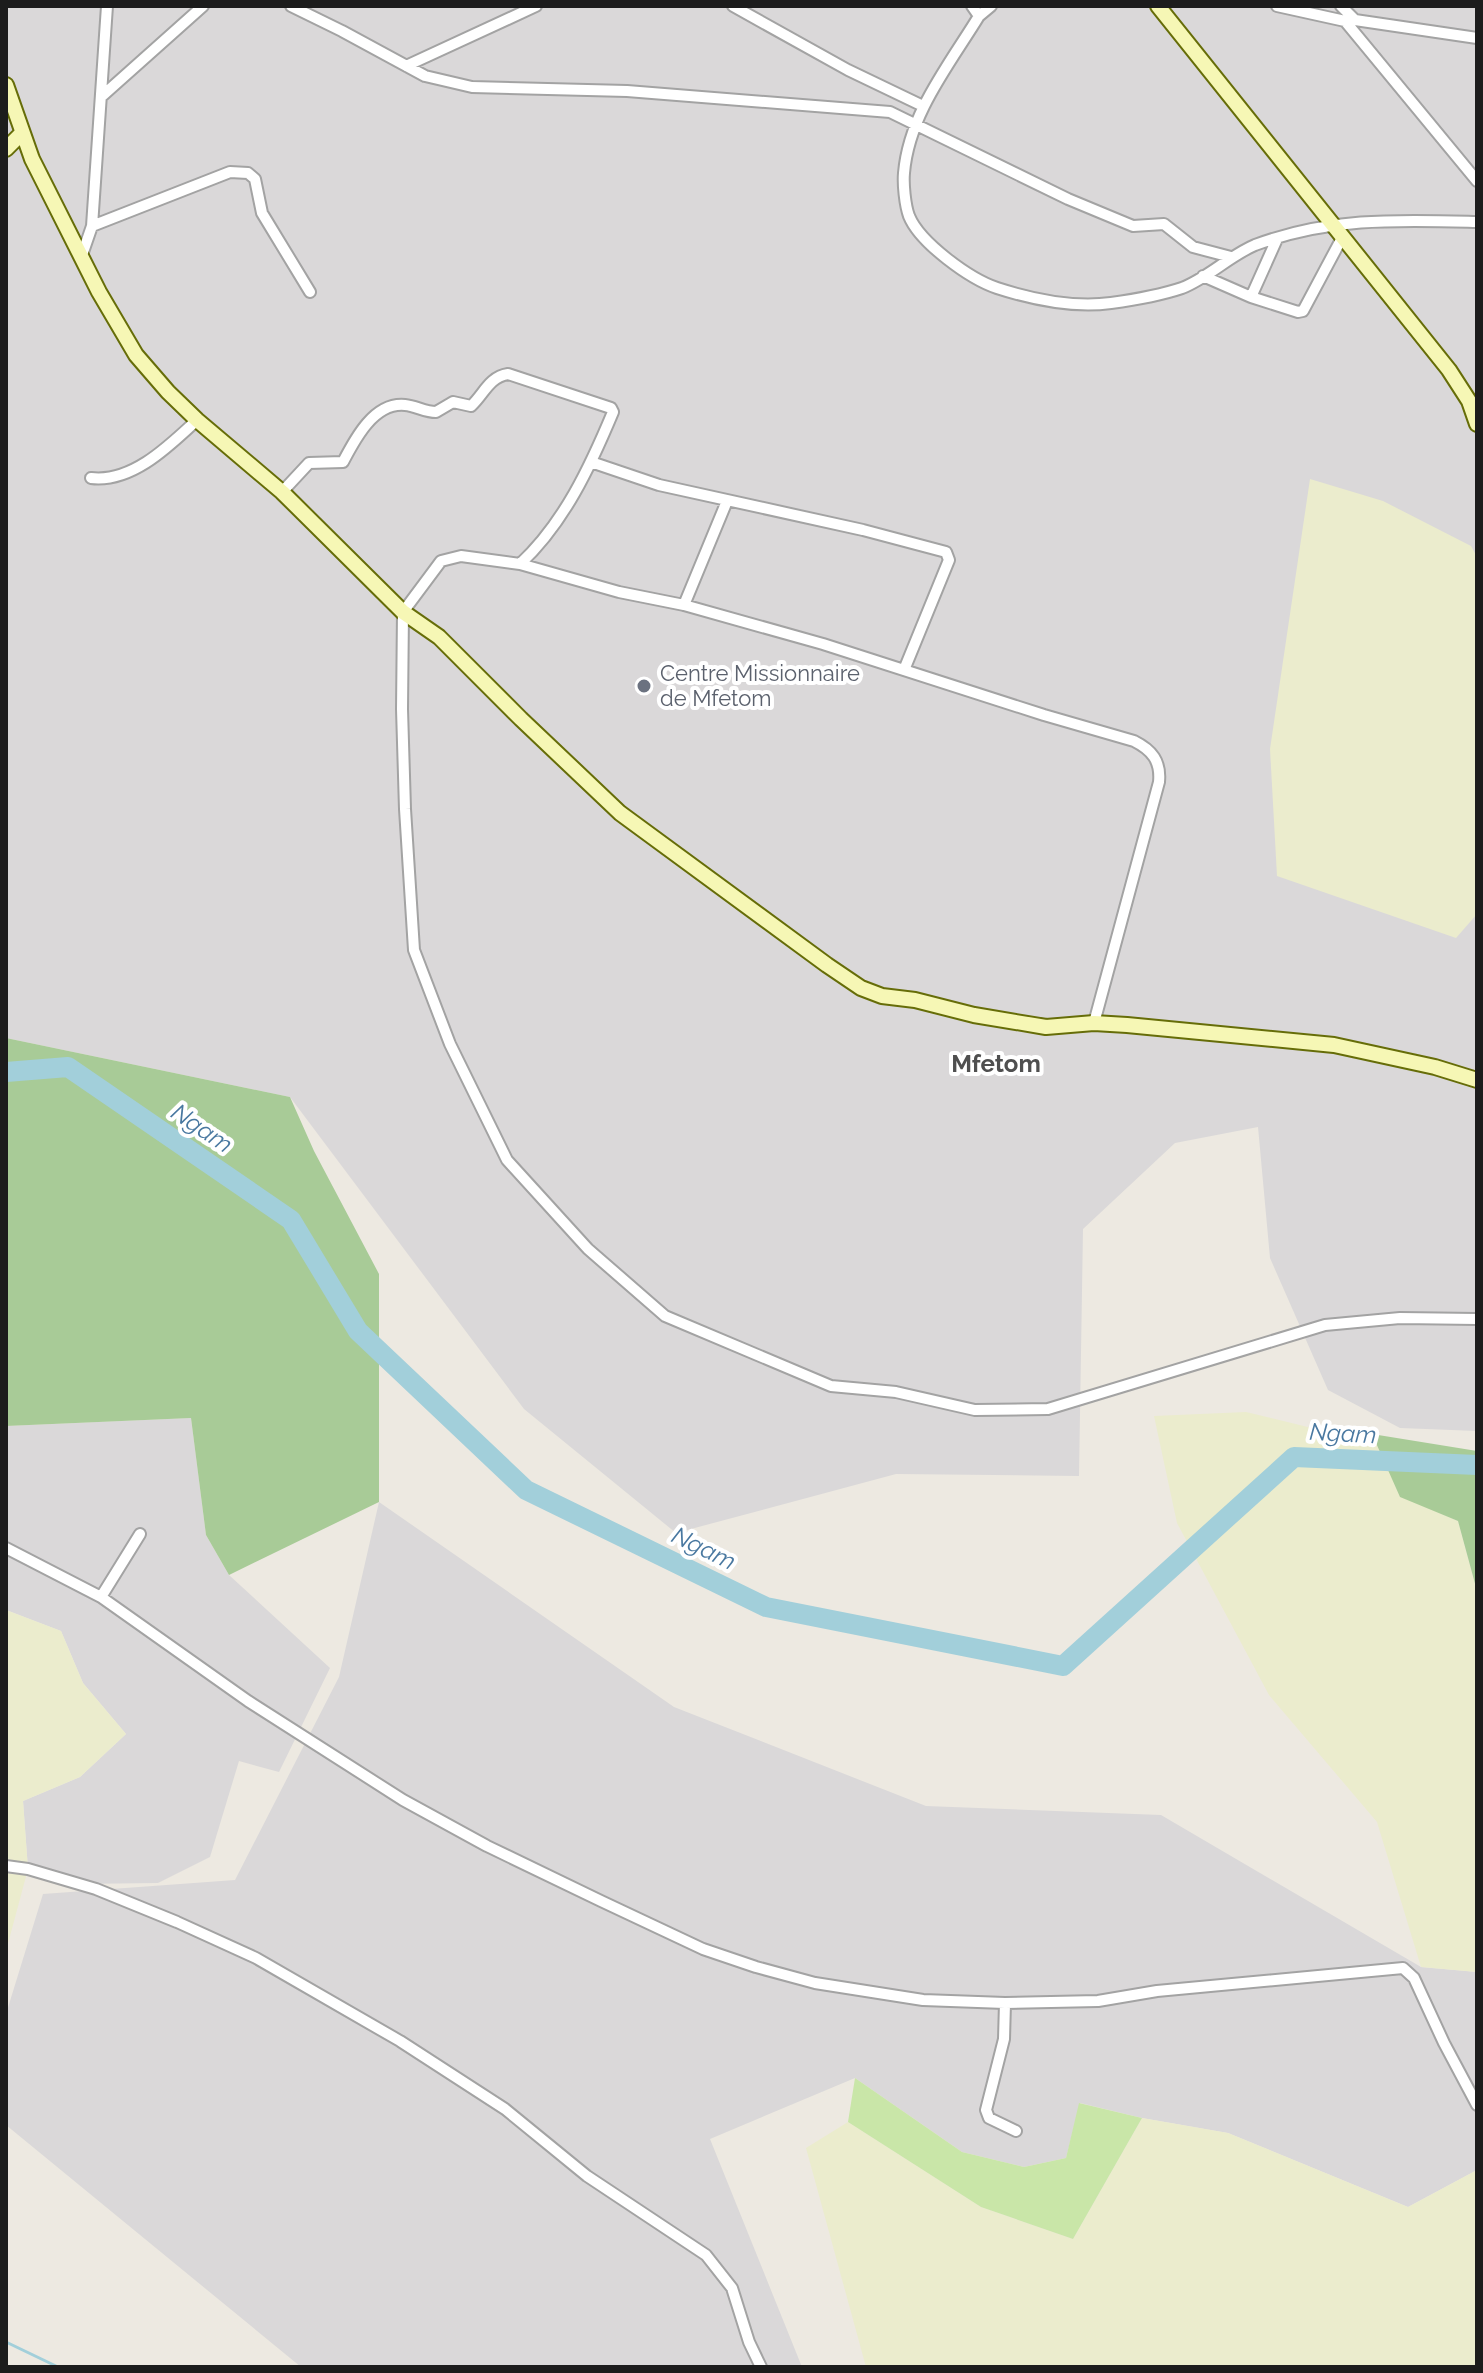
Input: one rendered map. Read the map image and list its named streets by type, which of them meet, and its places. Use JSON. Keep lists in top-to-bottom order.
{
  "districts": ["Mfetom"],
  "water": ["Ngam"],
  "places": ["Centre Missionnaire de Mfetom"]
}
